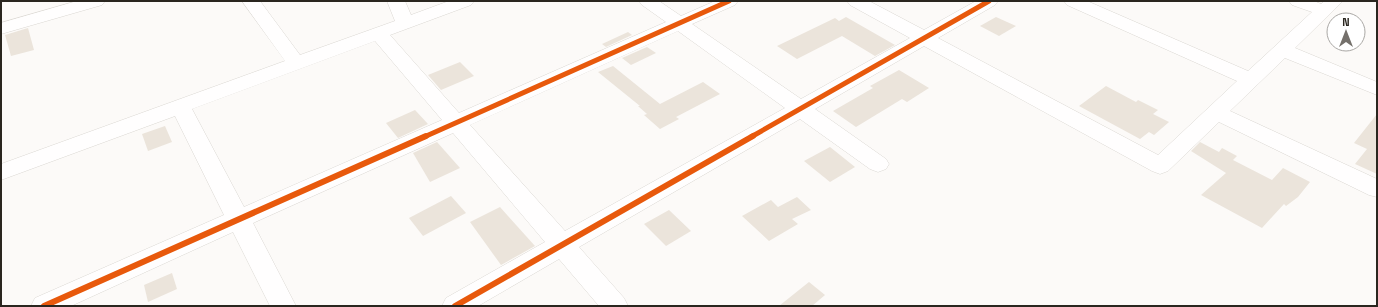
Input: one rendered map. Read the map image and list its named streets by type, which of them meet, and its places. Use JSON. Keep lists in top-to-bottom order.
{
  "north": "top"
}
